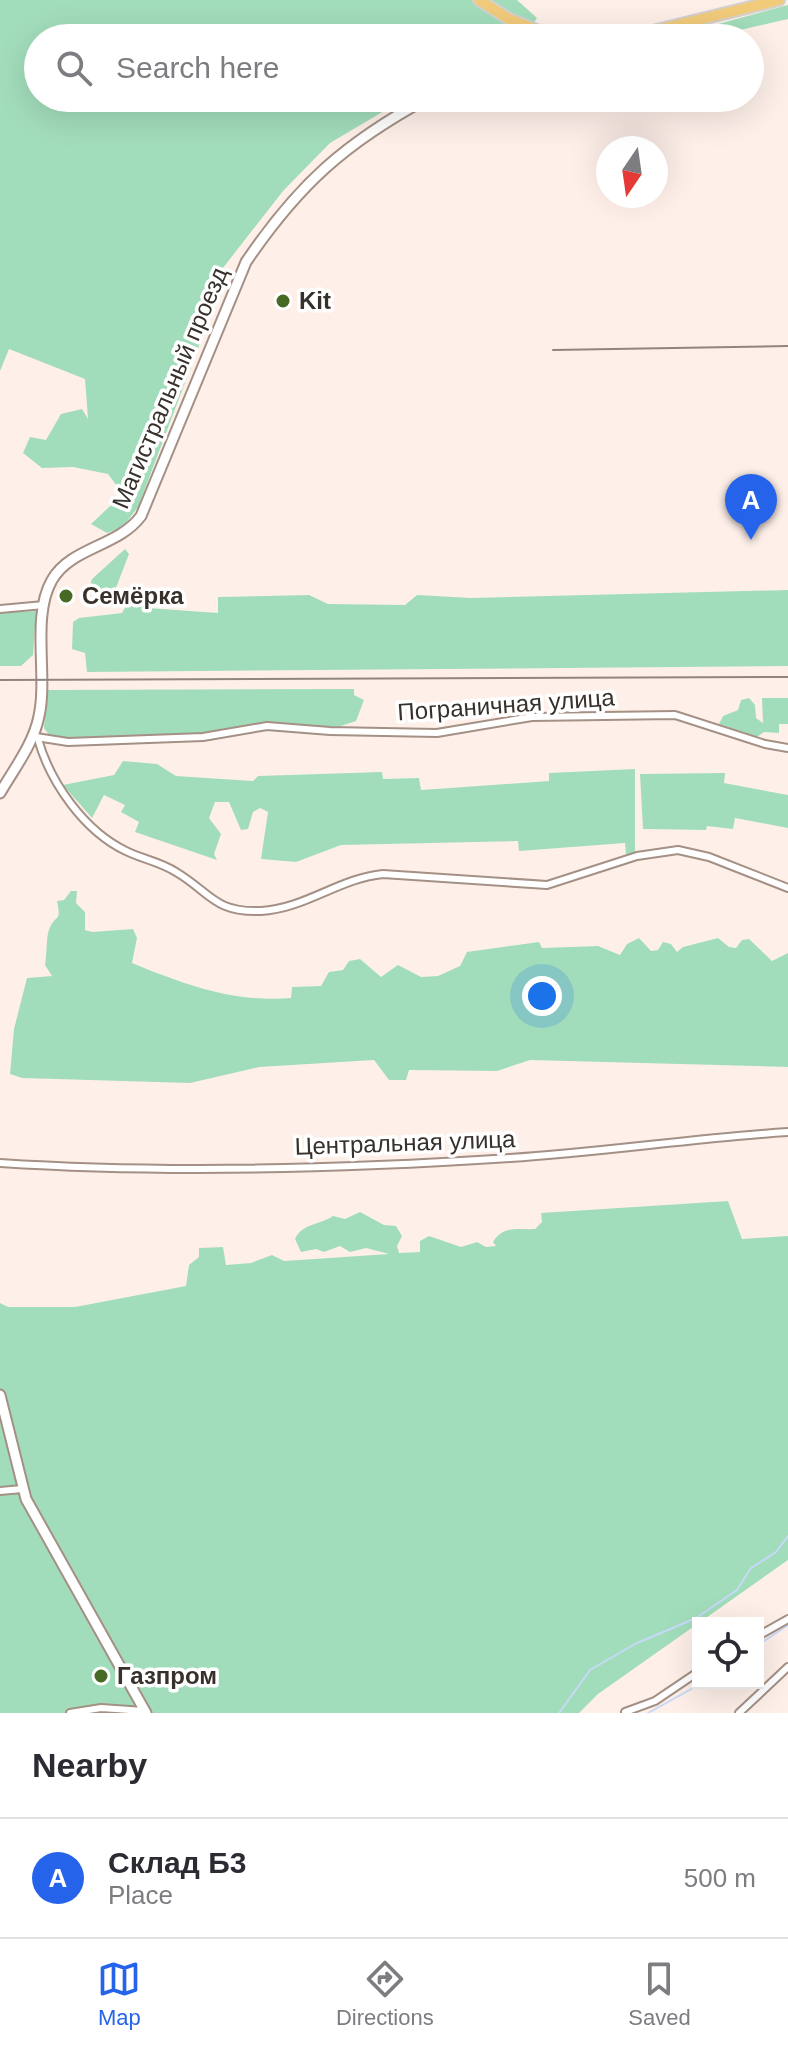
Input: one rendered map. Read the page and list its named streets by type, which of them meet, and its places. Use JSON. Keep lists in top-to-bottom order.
{
  "streets": {
    "main road": ["Магистральный проезд"],
    "street": ["Пограничная улица", "Центральная улица"]
  },
  "crossings": [
    ["Магистральный проезд", "Пограничная улица"]
  ],
  "places": ["Kit", "Семёрка", "Газпром"],
  "north": "bottom",
  "page": {
    "search": "Search here",
    "pins": "A",
    "heading": "Nearby",
    "list": [
      {
        "mark": "A",
        "name": "Склад Б3",
        "note": "Place",
        "value": "500 m"
      }
    ],
    "nav": ["Map", "Directions", "Saved"]
  }
}
